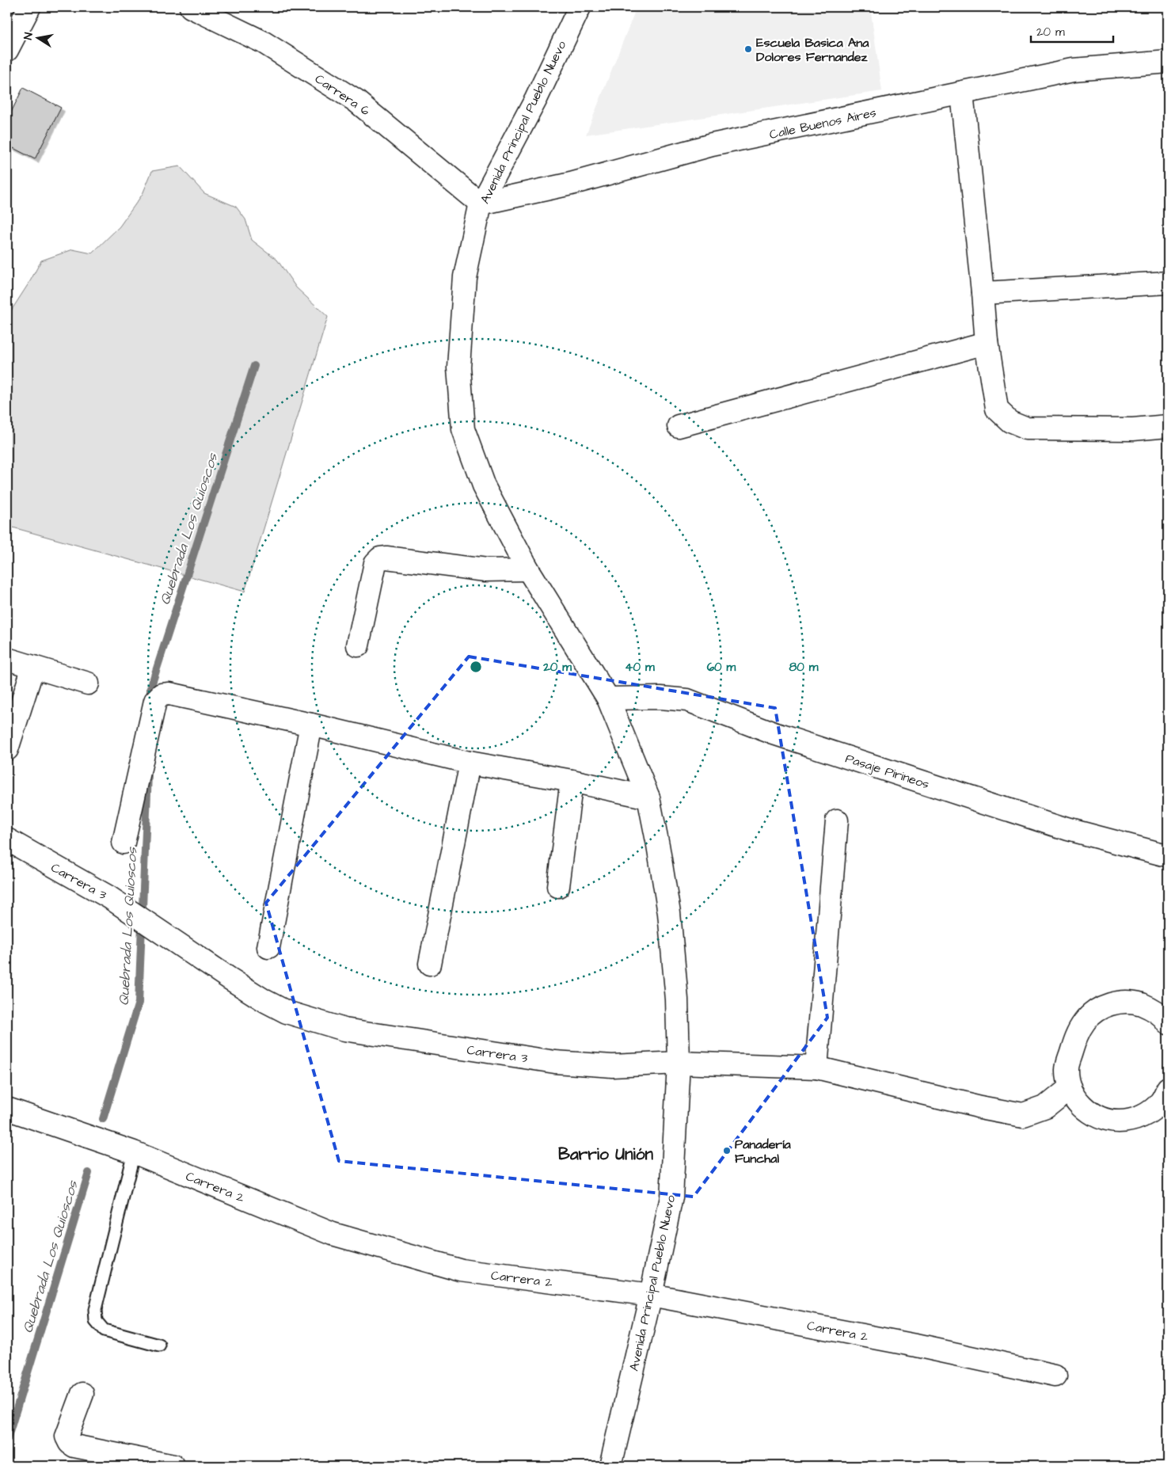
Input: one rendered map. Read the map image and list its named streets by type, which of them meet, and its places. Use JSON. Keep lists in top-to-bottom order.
{
  "streets": {
    "street": [
      "Carrera 6",
      "Avenida Principal Pueblo Nuevo",
      "Calle Buenos Aires",
      "Pasaje Pirineos",
      "Carrera 3",
      "Carrera 2"
    ]
  },
  "crossings": [
    ["Carrera 6", "Avenida Principal Pueblo Nuevo"],
    ["Carrera 6", "Calle Buenos Aires"],
    ["Avenida Principal Pueblo Nuevo", "Calle Buenos Aires"],
    ["Avenida Principal Pueblo Nuevo", "Pasaje Pirineos"],
    ["Avenida Principal Pueblo Nuevo", "Carrera 3"],
    ["Avenida Principal Pueblo Nuevo", "Carrera 2"]
  ],
  "districts": ["Barrio Unión"],
  "water": ["Quebrada Los Quioscos"],
  "places": ["Escuela Basica Ana Dolores Fernandez", "Panadería Funchal"],
  "scale_bar": "20 m",
  "north": "left",
  "rings": [
    "20 m",
    "40 m",
    "60 m",
    "80 m"
  ]
}
